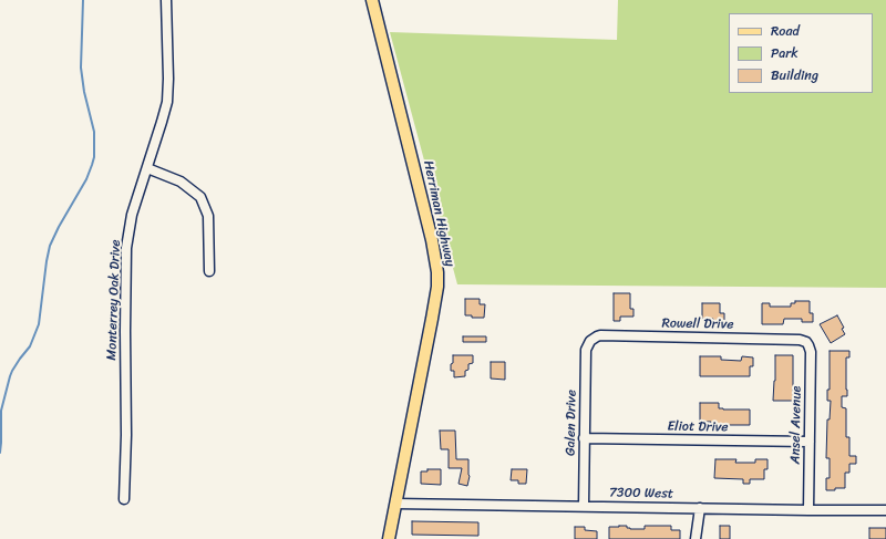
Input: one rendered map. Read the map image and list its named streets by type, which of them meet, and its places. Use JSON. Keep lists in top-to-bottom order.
{
  "streets": {
    "main road": ["Herriman Highway"],
    "street": [
      "Monterrey Oak Drive",
      "Rowell Drive",
      "Galen Drive",
      "Ansel Avenue",
      "Eliot Drive",
      "7300 West"
    ]
  },
  "crossings": [
    ["Herriman Highway", "7300 West"],
    ["Rowell Drive", "Galen Drive"],
    ["Rowell Drive", "Ansel Avenue"],
    ["Galen Drive", "Eliot Drive"],
    ["Galen Drive", "7300 West"],
    ["Ansel Avenue", "Eliot Drive"],
    ["Ansel Avenue", "7300 West"]
  ],
  "legend": ["Road", "Park", "Building"]
}
